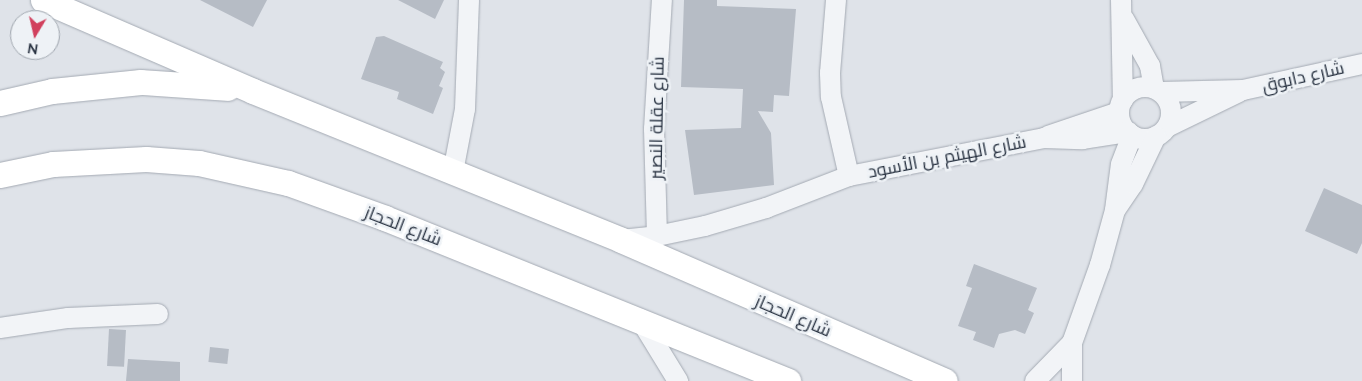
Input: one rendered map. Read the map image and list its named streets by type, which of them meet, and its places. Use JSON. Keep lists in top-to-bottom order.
{
  "streets": {
    "main road": ["شارع الحجاز"],
    "street": ["شارع دابوق", "شارع عقلة النصير", "شارع الهيثم بن الأسود"]
  },
  "crossings": [
    ["شارع دابوق", "شارع الهيثم بن الأسود"],
    ["شارع عقلة النصير", "شارع الهيثم بن الأسود"],
    ["شارع الهيثم بن الأسود", "شارع الحجاز"]
  ],
  "north": "bottom"
}
